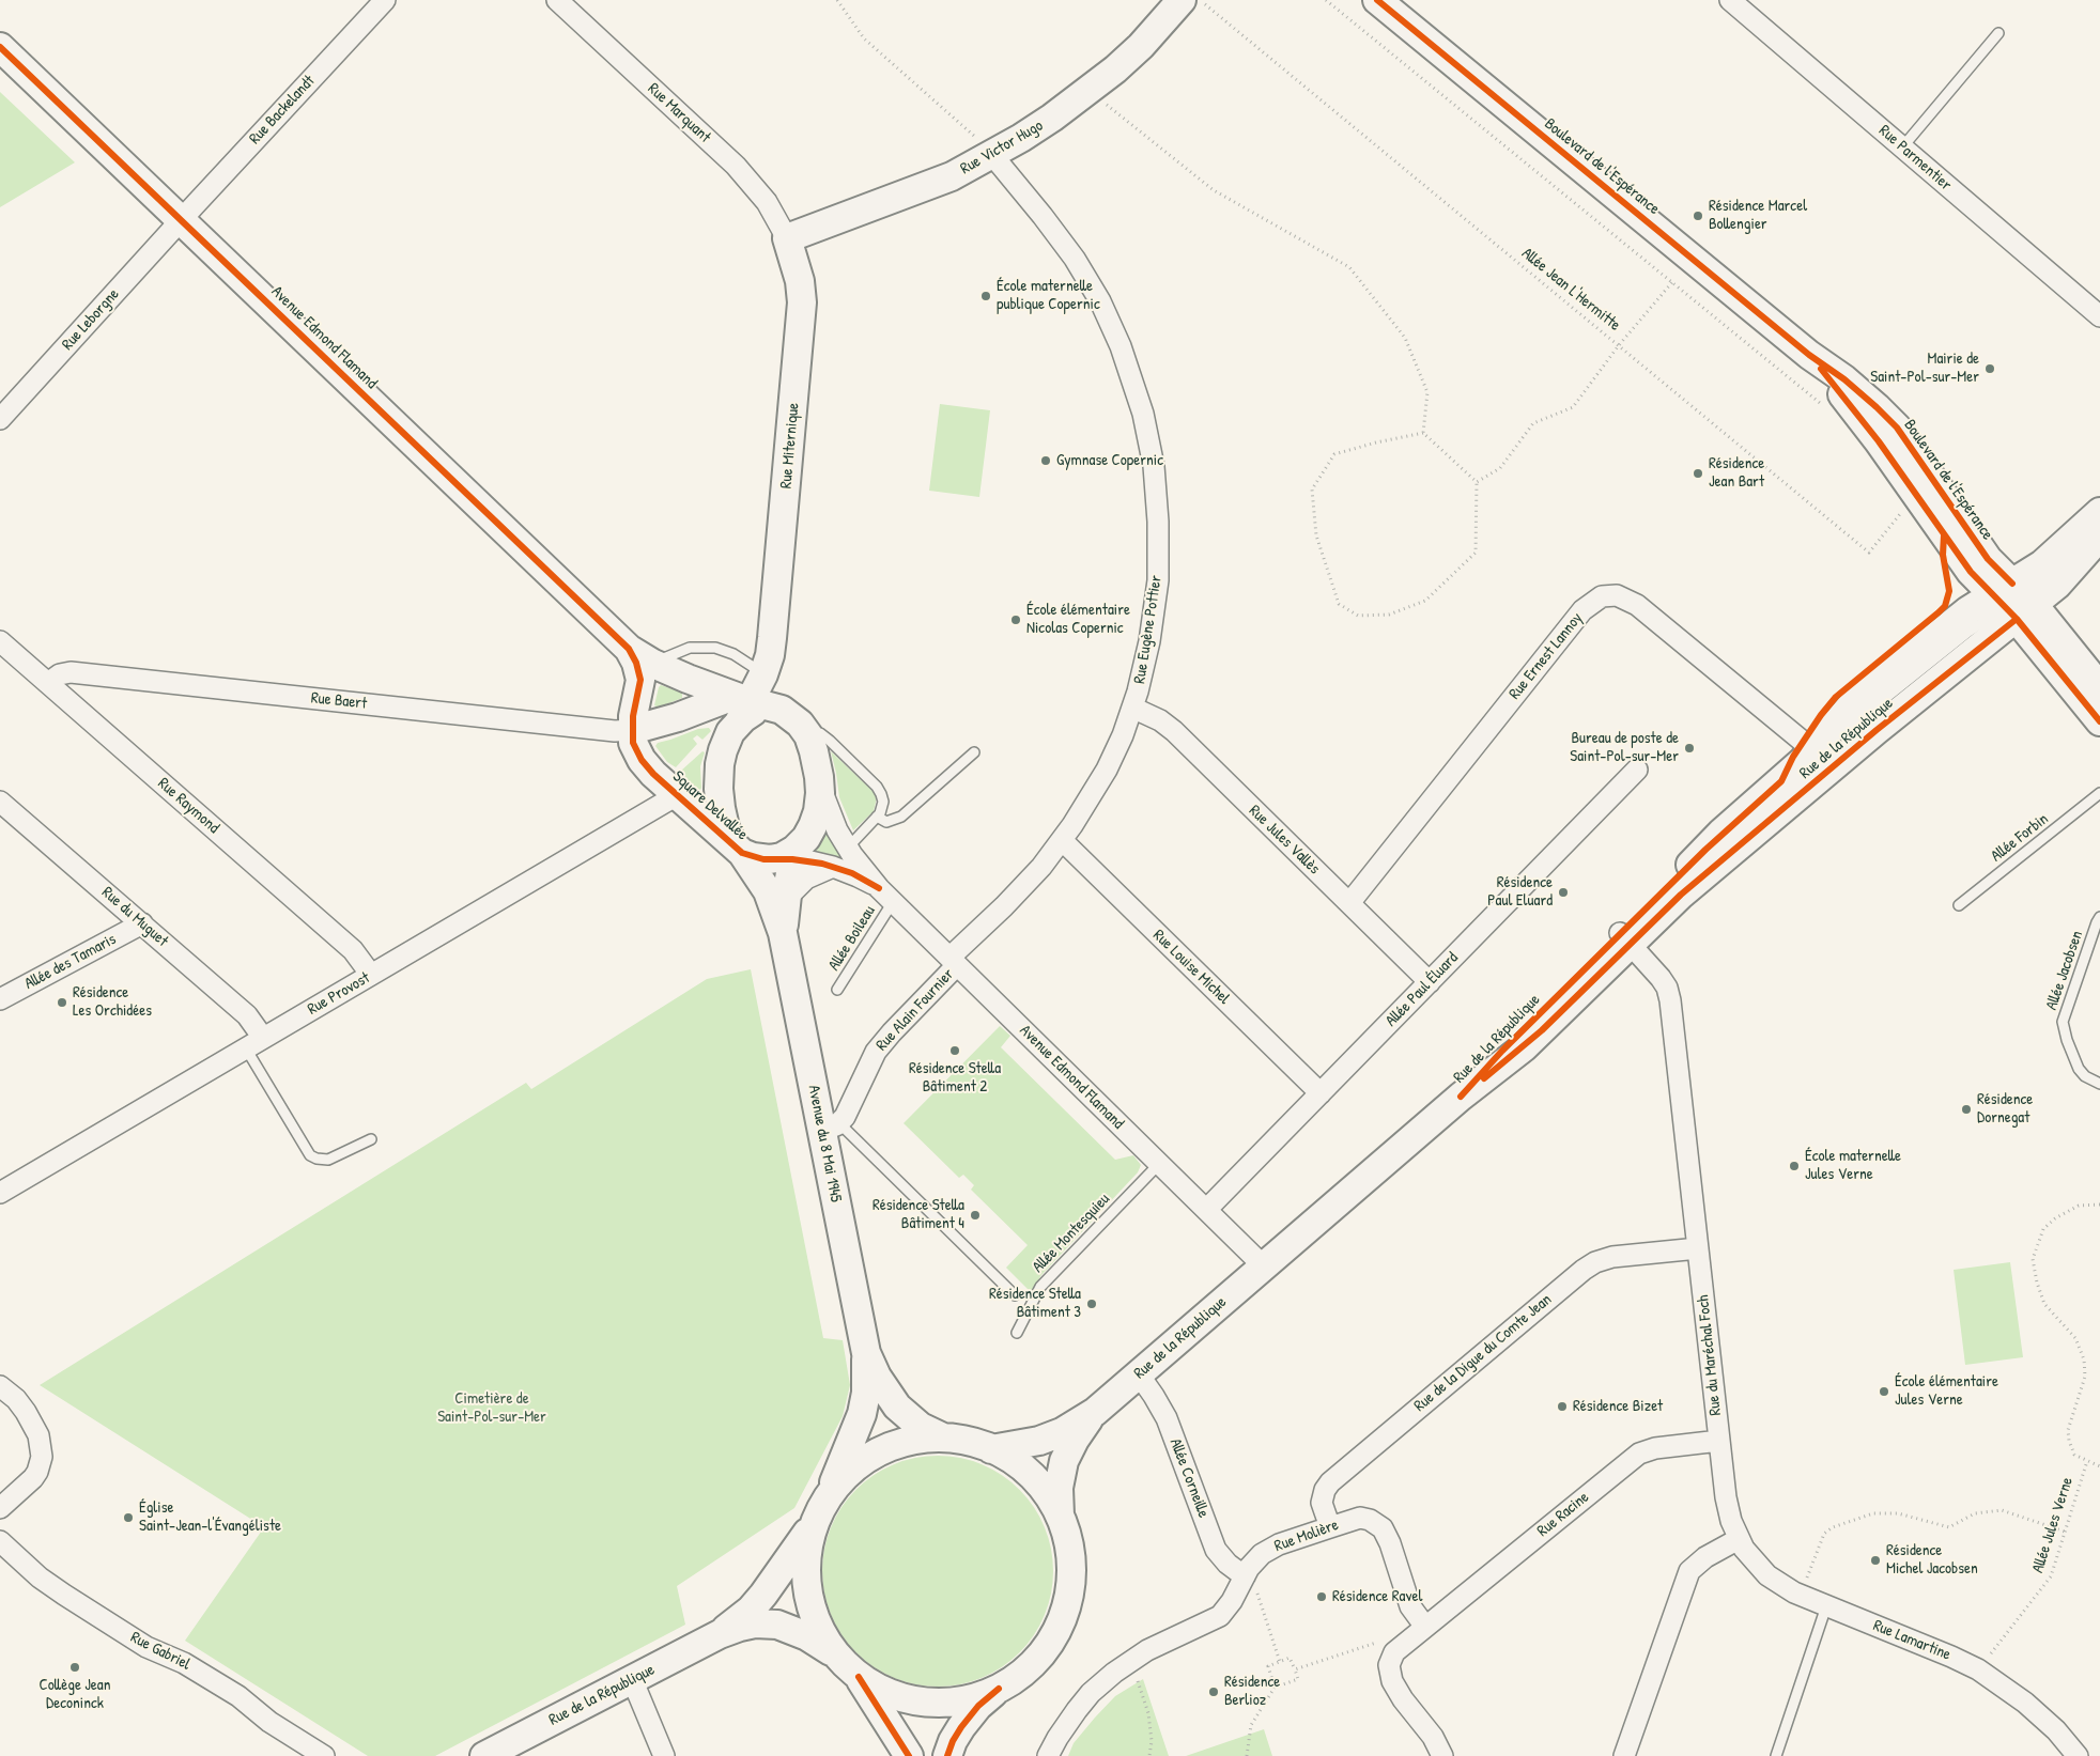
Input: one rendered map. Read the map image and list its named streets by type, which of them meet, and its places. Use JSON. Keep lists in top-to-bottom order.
{
  "streets": {
    "street": [
      "Rue Backelandt",
      "Rue Marquant",
      "Rue Victor Hugo",
      "Rue Parmentier",
      "Boulevard de l'Espérance",
      "Rue Leborgne",
      "Avenue Edmond Flamand",
      "Rue Miternique",
      "Rue Eugène Pottier",
      "Rue Ernest Lannoy",
      "Rue Baert",
      "Rue de la République",
      "Rue Raymond",
      "Square Delvallée",
      "Rue Jules Vallès",
      "Rue du Muguet",
      "Allée des Tamaris",
      "Rue Louise Michel",
      "Allée Paul Éluard",
      "Rue Provost",
      "Rue Alain Fournier",
      "Avenue du 8 Mai 1945",
      "Rue de la Digue du Comte Jean",
      "Rue du Maréchal Foch",
      "Allée Corneille",
      "Rue Racine",
      "Rue Molière",
      "Rue Lamartine",
      "Rue Gabriel"
    ],
    "lane": [
      "Allée Forbin",
      "Allée Boileau",
      "Allée Jacobsen",
      "Allée Montesquieu"
    ],
    "path": ["Allée Jean L'Hermitte", "Allée Jules Verne"]
  },
  "crossings": [
    ["Rue Backelandt", "Rue Leborgne"],
    ["Rue Backelandt", "Avenue Edmond Flamand"],
    ["Rue Marquant", "Rue Victor Hugo"],
    ["Rue Marquant", "Rue Miternique"],
    ["Rue Victor Hugo", "Rue Miternique"],
    ["Rue Victor Hugo", "Rue Eugène Pottier"],
    ["Boulevard de l'Espérance", "Allée Jean L'Hermitte"],
    ["Boulevard de l'Espérance", "Rue de la République"],
    ["Rue Leborgne", "Avenue Edmond Flamand"],
    ["Avenue Edmond Flamand", "Rue Eugène Pottier"],
    ["Avenue Edmond Flamand", "Rue de la République"],
    ["Avenue Edmond Flamand", "Square Delvallée"],
    ["Avenue Edmond Flamand", "Allée Boileau"],
    ["Avenue Edmond Flamand", "Allée Paul Éluard"],
    ["Avenue Edmond Flamand", "Rue Alain Fournier"],
    ["Avenue Edmond Flamand", "Allée Montesquieu"],
    ["Rue Miternique", "Square Delvallée"],
    ["Rue Eugène Pottier", "Rue Jules Vallès"],
    ["Rue Eugène Pottier", "Rue Louise Michel"],
    ["Rue Eugène Pottier", "Rue Alain Fournier"],
    ["Rue Ernest Lannoy", "Rue de la République"],
    ["Rue Ernest Lannoy", "Rue Jules Vallès"],
    ["Rue Baert", "Rue Raymond"],
    ["Rue Baert", "Square Delvallée"],
    ["Rue de la République", "Avenue du 8 Mai 1945"],
    ["Rue de la République", "Rue du Maréchal Foch"],
    ["Rue de la République", "Allée Corneille"],
    ["Rue Raymond", "Rue Provost"],
    ["Square Delvallée", "Rue Provost"],
    ["Square Delvallée", "Avenue du 8 Mai 1945"],
    ["Rue Jules Vallès", "Allée Paul Éluard"],
    ["Rue du Muguet", "Allée des Tamaris"],
    ["Rue du Muguet", "Rue Provost"],
    ["Rue Louise Michel", "Allée Paul Éluard"],
    ["Rue Alain Fournier", "Avenue du 8 Mai 1945"],
    ["Rue de la Digue du Comte Jean", "Rue du Maréchal Foch"],
    ["Rue de la Digue du Comte Jean", "Rue Molière"],
    ["Rue du Maréchal Foch", "Rue Racine"],
    ["Rue du Maréchal Foch", "Rue Lamartine"],
    ["Allée Corneille", "Rue Molière"],
    ["Rue Racine", "Rue Molière"],
    ["Allée Jules Verne", "Rue Lamartine"]
  ],
  "parks": ["Cimetière de Saint-Pol-sur-Mer"],
  "places": [
    "Résidence Marcel Bollengier",
    "École maternelle publique Copernic",
    "Mairie de Saint-Pol-sur-Mer",
    "Gymnase Copernic",
    "Résidence Jean Bart",
    "École élémentaire Nicolas Copernic",
    "Bureau de poste de Saint-Pol-sur-Mer",
    "Résidence Paul Eluard",
    "Résidence Les Orchidées",
    "Résidence Stella Bâtiment 2",
    "Résidence Dornegat",
    "École maternelle Jules Verne",
    "Résidence Stella Bâtiment 4",
    "Résidence Stella Bâtiment 3",
    "École élémentaire Jules Verne",
    "Résidence Bizet",
    "Église Saint-Jean-l'Évangéliste",
    "Résidence Michel Jacobsen",
    "Résidence Ravel",
    "Collège Jean Deconinck",
    "Résidence Berlioz"
  ]
}
